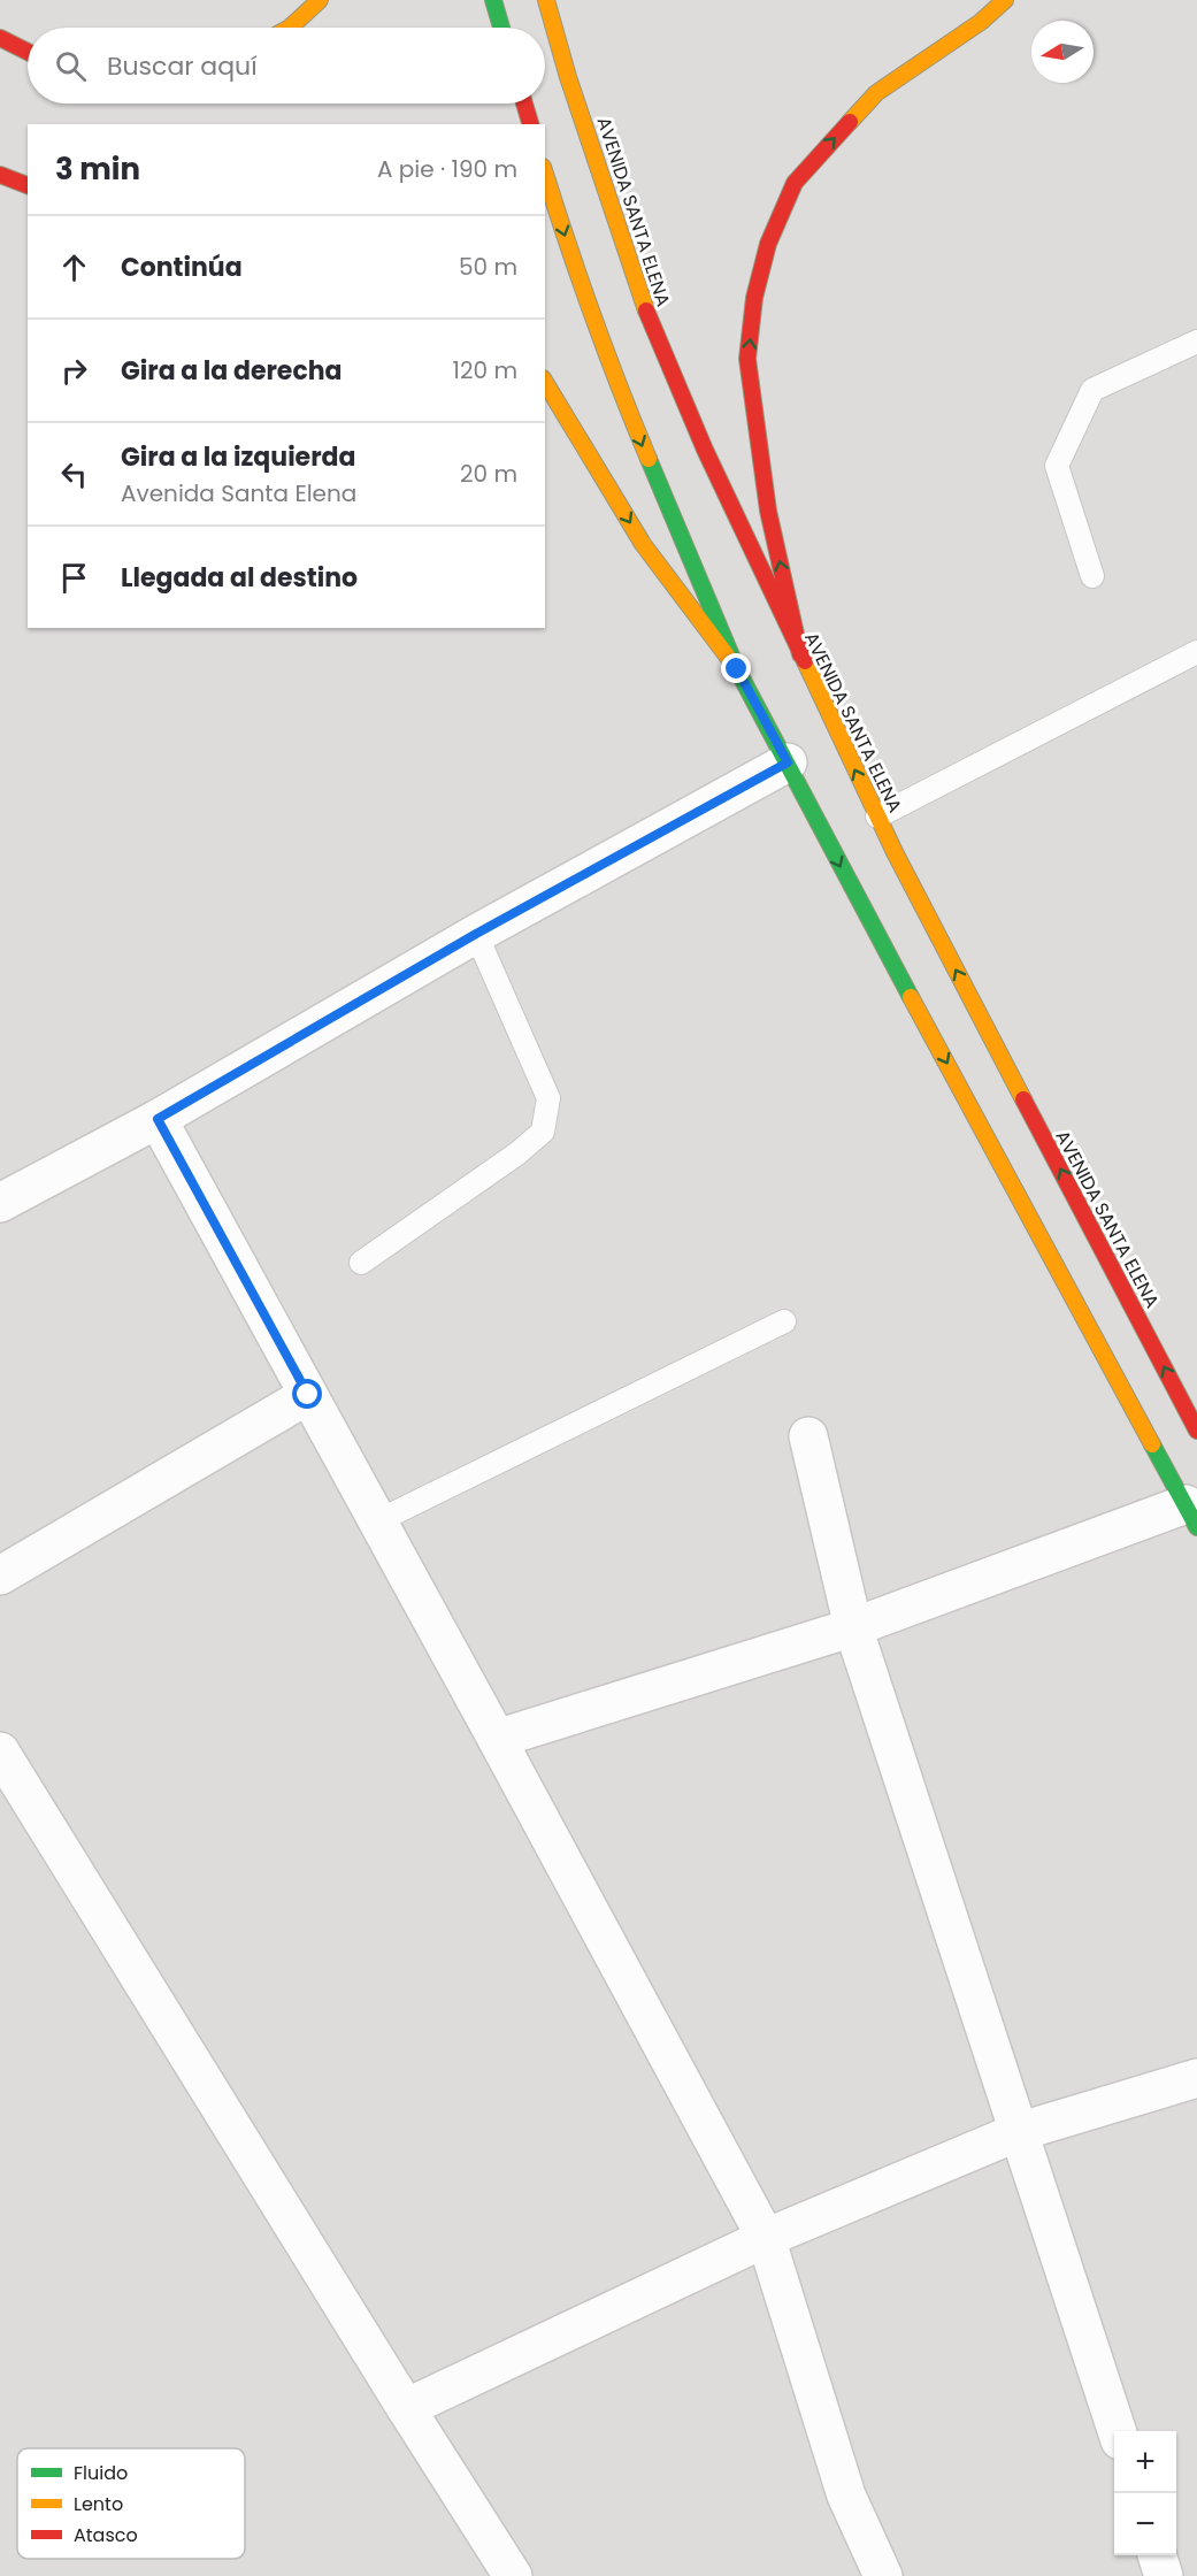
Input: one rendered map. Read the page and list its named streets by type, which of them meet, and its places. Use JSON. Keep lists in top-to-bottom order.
{
  "streets": {
    "street": ["AVENIDA SANTA ELENA"]
  },
  "legend": ["Fluido", "Lento", "Atasco"],
  "north": "left",
  "page": {
    "search": "Buscar aquí",
    "heading": ["3 min", "A pie · 190 m"],
    "list": [
      ["Continúa", "50 m"],
      ["Gira a la derecha", "120 m"],
      ["Gira a la izquierda", "Avenida Santa Elena", "20 m"],
      "Llegada al destino"
    ],
    "map_buttons": ["+", "−"]
  }
}
